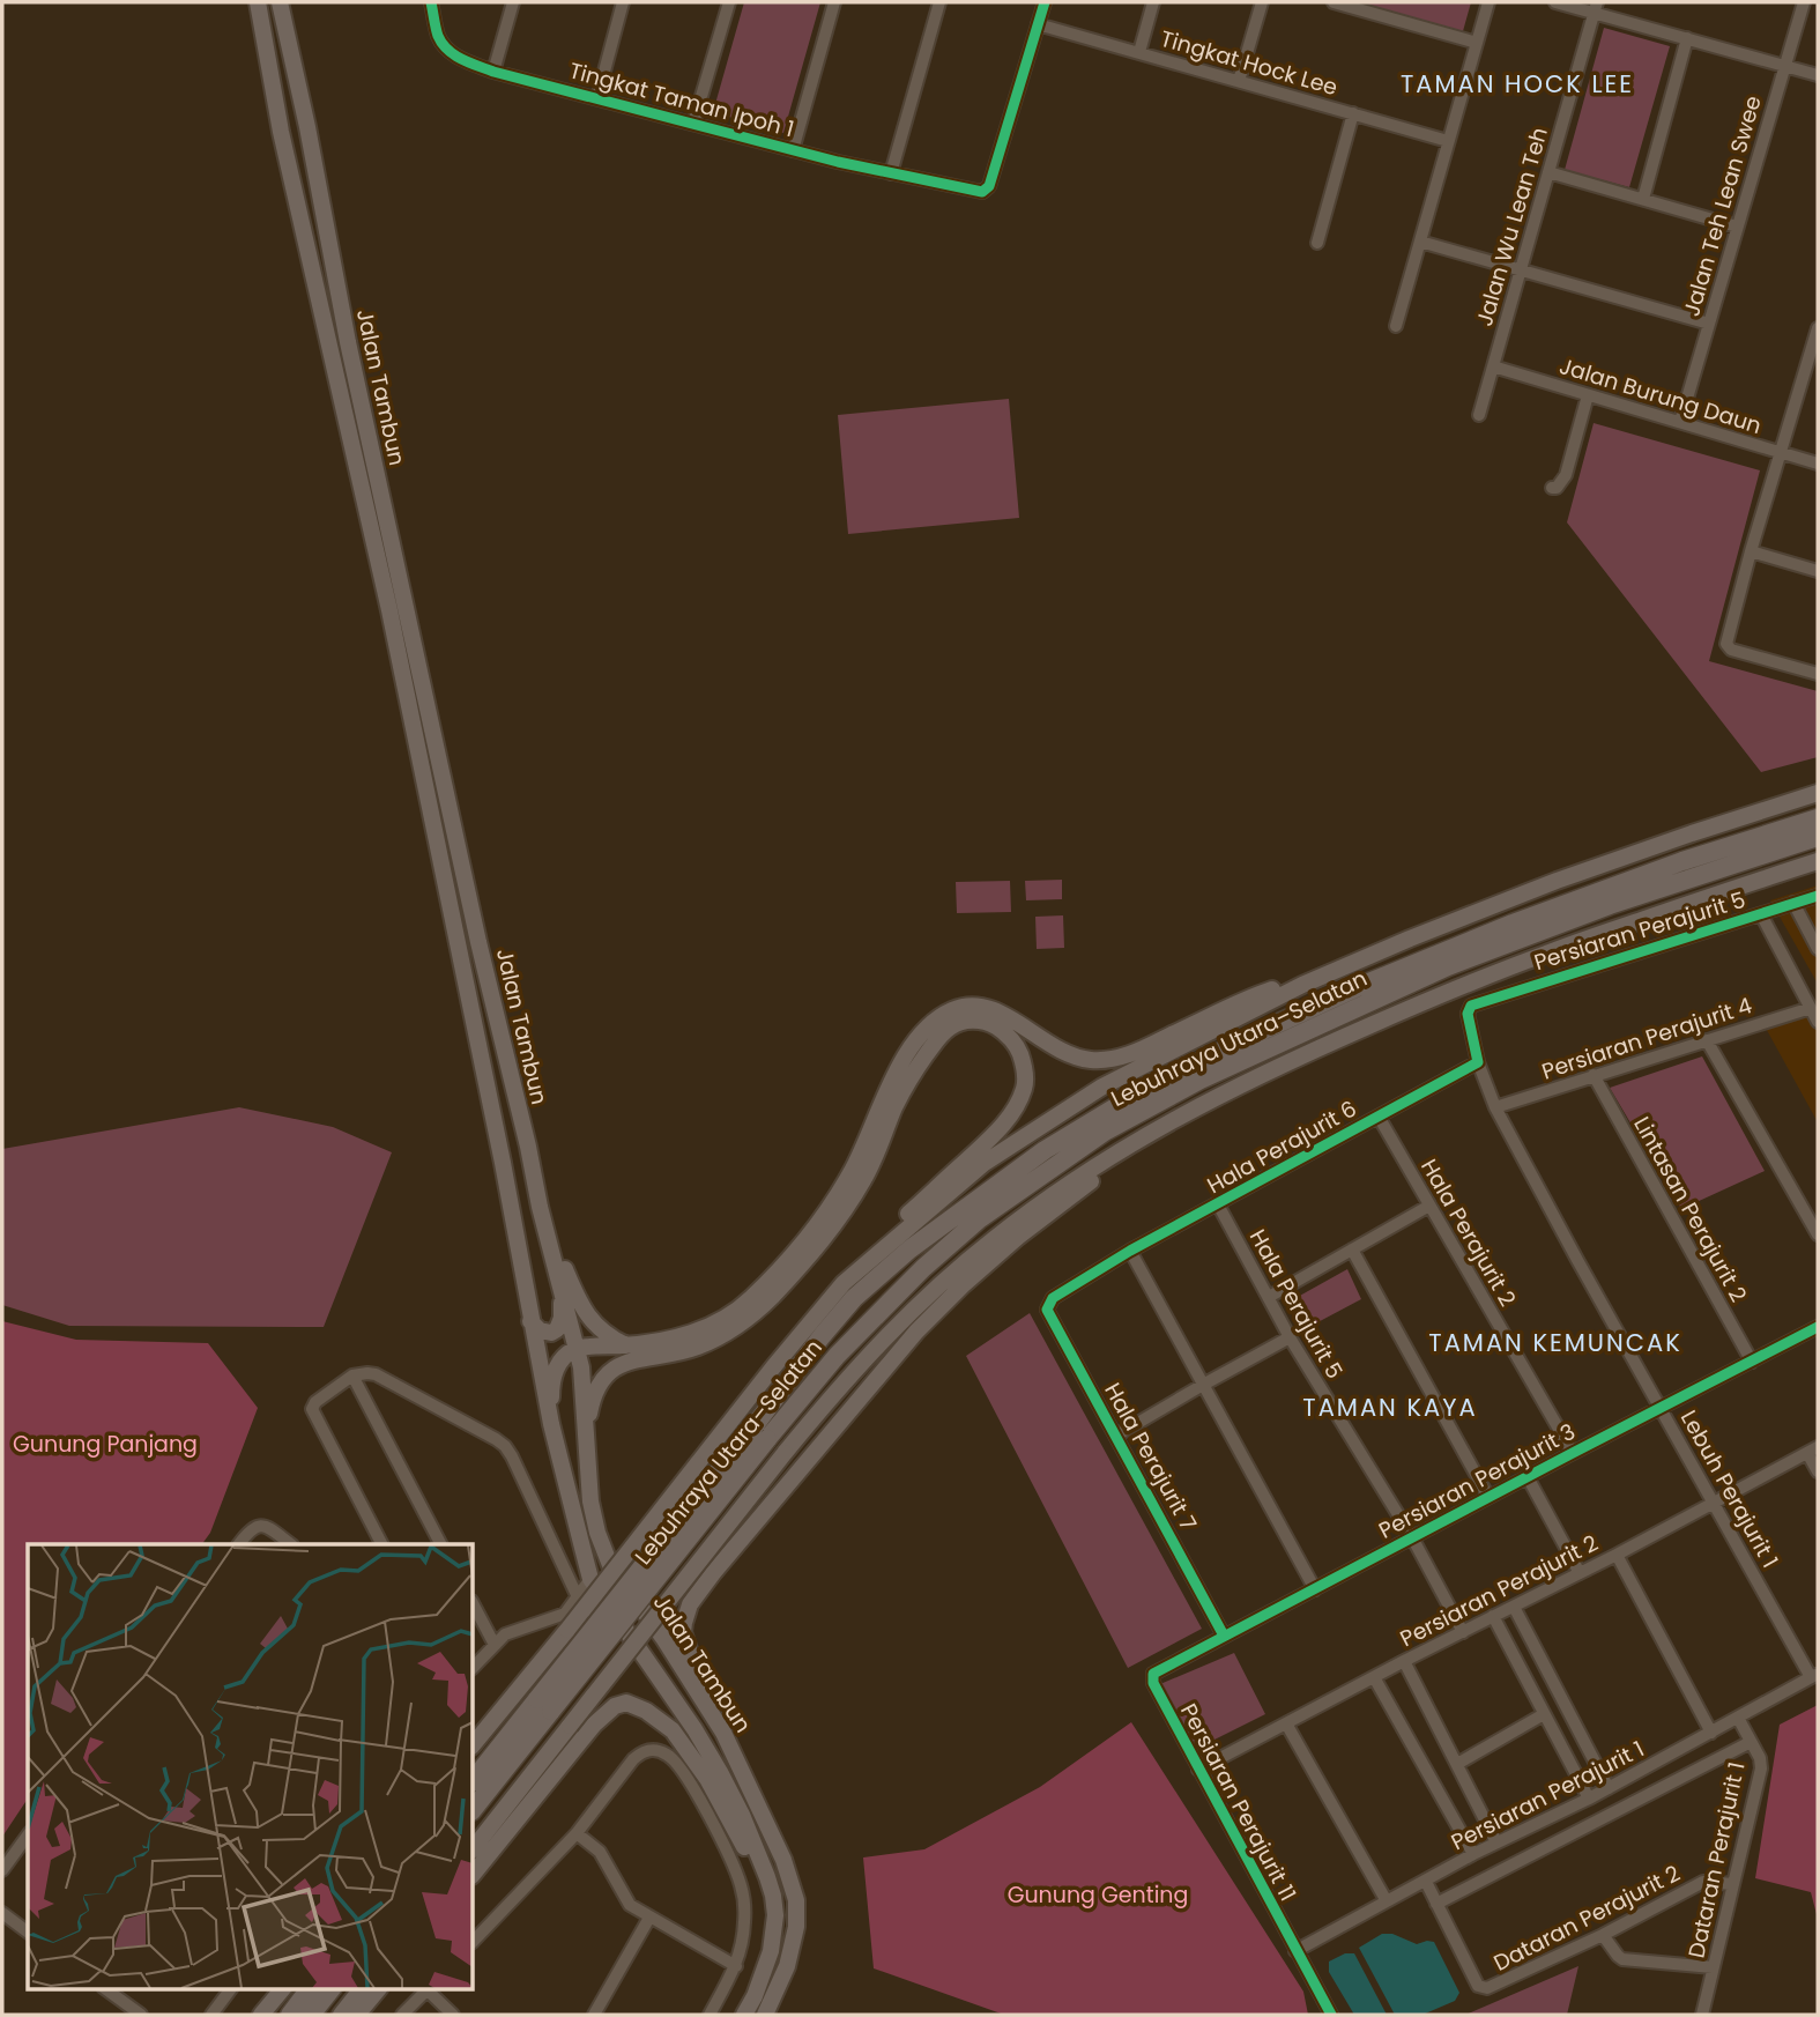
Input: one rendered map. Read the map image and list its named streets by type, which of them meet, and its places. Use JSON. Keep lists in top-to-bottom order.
{
  "streets": {
    "highway": ["Lebuhraya Utara–Selatan"],
    "main road": ["Jalan Tambun"],
    "street": [
      "Tingkat Hock Lee",
      "Tingkat Taman Ipoh 1",
      "Jalan Teh Lean Swee",
      "Jalan Wu Lean Teh",
      "Jalan Burung Daun",
      "Persiaran Perajurit 5",
      "Persiaran Perajurit 4",
      "Hala Perajurit 6",
      "Lintasan Perajurit 2",
      "Hala Perajurit 2",
      "Hala Perajurit 5",
      "Hala Perajurit 7",
      "Persiaran Perajurit 3",
      "Lebuh Perajurit 1",
      "Persiaran Perajurit 2",
      "Persiaran Perajurit 1",
      "Persiaran Perajurit 11",
      "Dataran Perajurit 1",
      "Dataran Perajurit 2"
    ]
  },
  "crossings": [
    ["Tingkat Hock Lee", "Tingkat Taman Ipoh 1"],
    ["Jalan Teh Lean Swee", "Jalan Burung Daun"],
    ["Jalan Wu Lean Teh", "Jalan Burung Daun"],
    ["Persiaran Perajurit 5", "Hala Perajurit 6"],
    ["Persiaran Perajurit 5", "Lebuh Perajurit 1"],
    ["Persiaran Perajurit 4", "Lintasan Perajurit 2"],
    ["Persiaran Perajurit 4", "Lebuh Perajurit 1"],
    ["Hala Perajurit 6", "Hala Perajurit 2"],
    ["Hala Perajurit 6", "Hala Perajurit 5"],
    ["Hala Perajurit 6", "Hala Perajurit 7"],
    ["Hala Perajurit 6", "Lebuh Perajurit 1"],
    ["Lintasan Perajurit 2", "Persiaran Perajurit 3"],
    ["Hala Perajurit 2", "Persiaran Perajurit 3"],
    ["Hala Perajurit 5", "Persiaran Perajurit 3"],
    ["Hala Perajurit 5", "Persiaran Perajurit 2"],
    ["Hala Perajurit 7", "Persiaran Perajurit 3"],
    ["Persiaran Perajurit 3", "Lebuh Perajurit 1"],
    ["Persiaran Perajurit 3", "Persiaran Perajurit 11"],
    ["Lebuh Perajurit 1", "Persiaran Perajurit 2"],
    ["Lebuh Perajurit 1", "Persiaran Perajurit 1"],
    ["Persiaran Perajurit 2", "Persiaran Perajurit 11"],
    ["Persiaran Perajurit 1", "Persiaran Perajurit 11"],
    ["Persiaran Perajurit 1", "Dataran Perajurit 1"],
    ["Persiaran Perajurit 1", "Dataran Perajurit 2"],
    ["Dataran Perajurit 1", "Dataran Perajurit 2"]
  ],
  "districts": ["TAMAN HOCK LEE", "TAMAN KEMUNCAK", "TAMAN KAYA"],
  "parks": ["Gunung Panjang", "Gunung Genting"]
}
